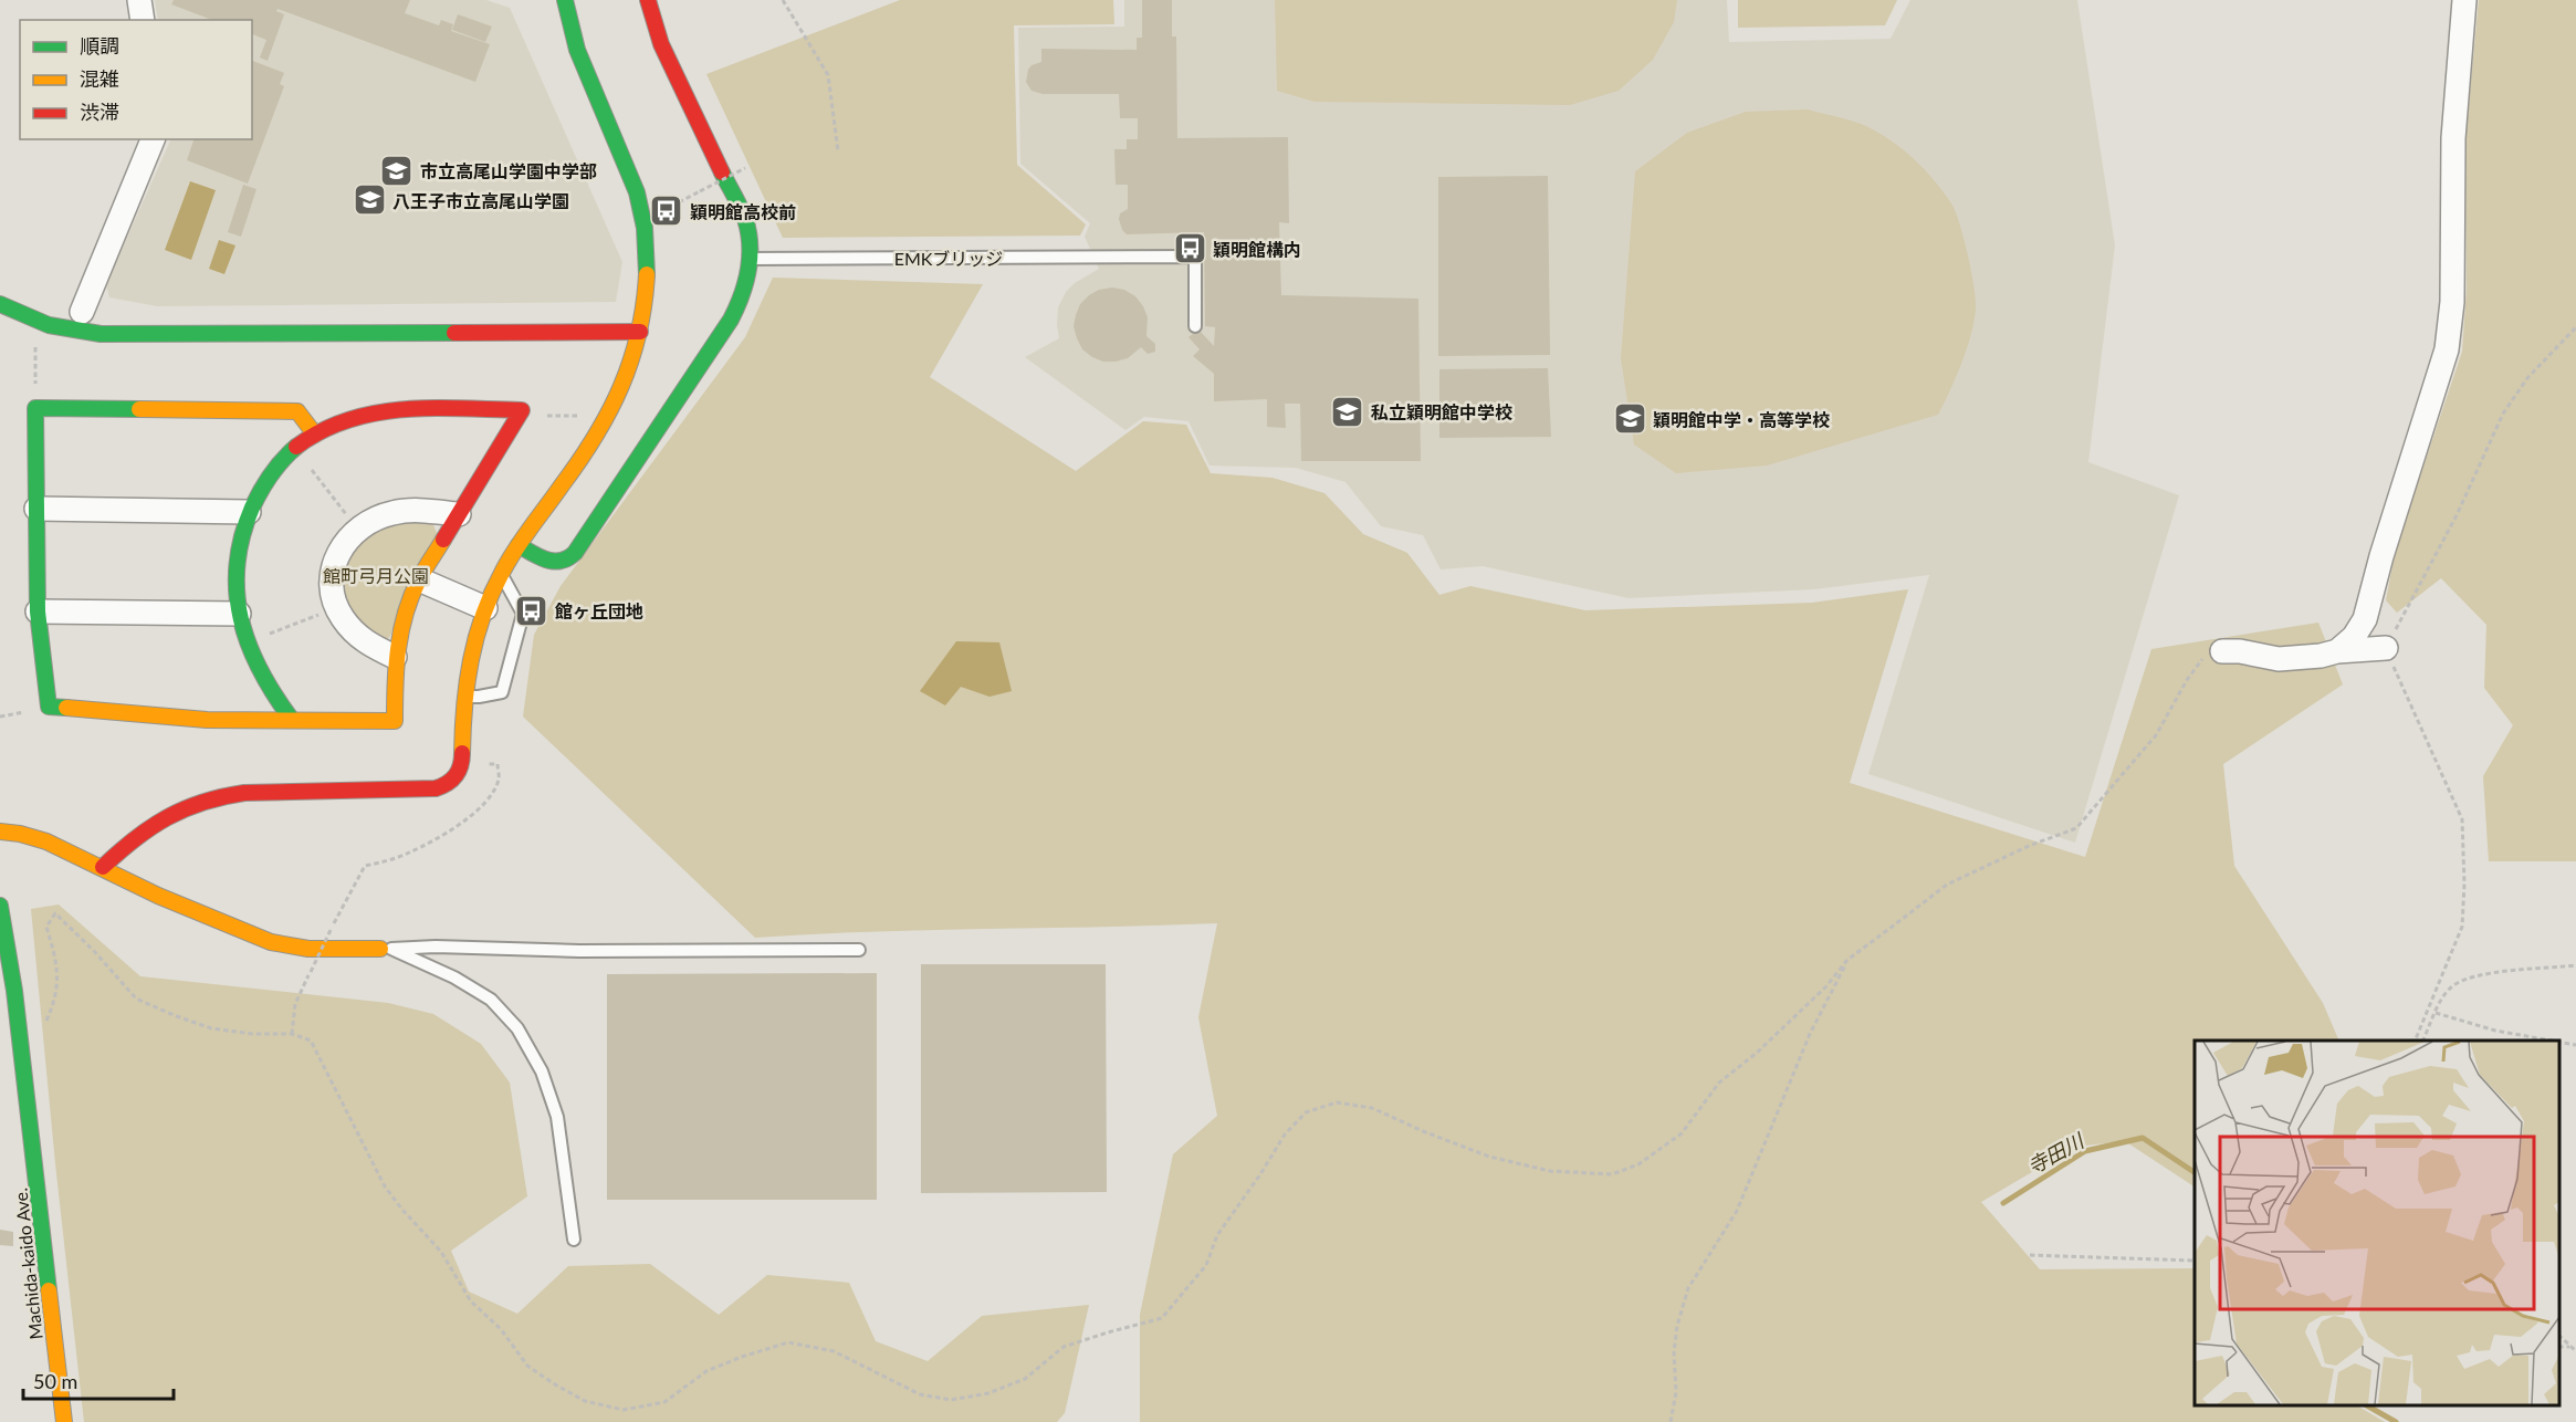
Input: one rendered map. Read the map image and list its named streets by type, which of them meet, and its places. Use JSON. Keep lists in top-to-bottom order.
{
  "streets": {
    "street": ["Machida-kaido Ave."],
    "lane": ["EMKブリッジ"]
  },
  "water": ["寺田川"],
  "parks": ["館町弓月公園"],
  "places": {
    "school or university": [
      "市立高尾山学園中学部",
      "八王子市立高尾山学園",
      "私立穎明館中学校",
      "穎明館中学・高等学校"
    ],
    "bus stop": ["穎明館高校前", "穎明館構内", "館ヶ丘団地"]
  },
  "legend": ["順調", "混雑", "渋滞"],
  "scale_bar": "50 m"
}
